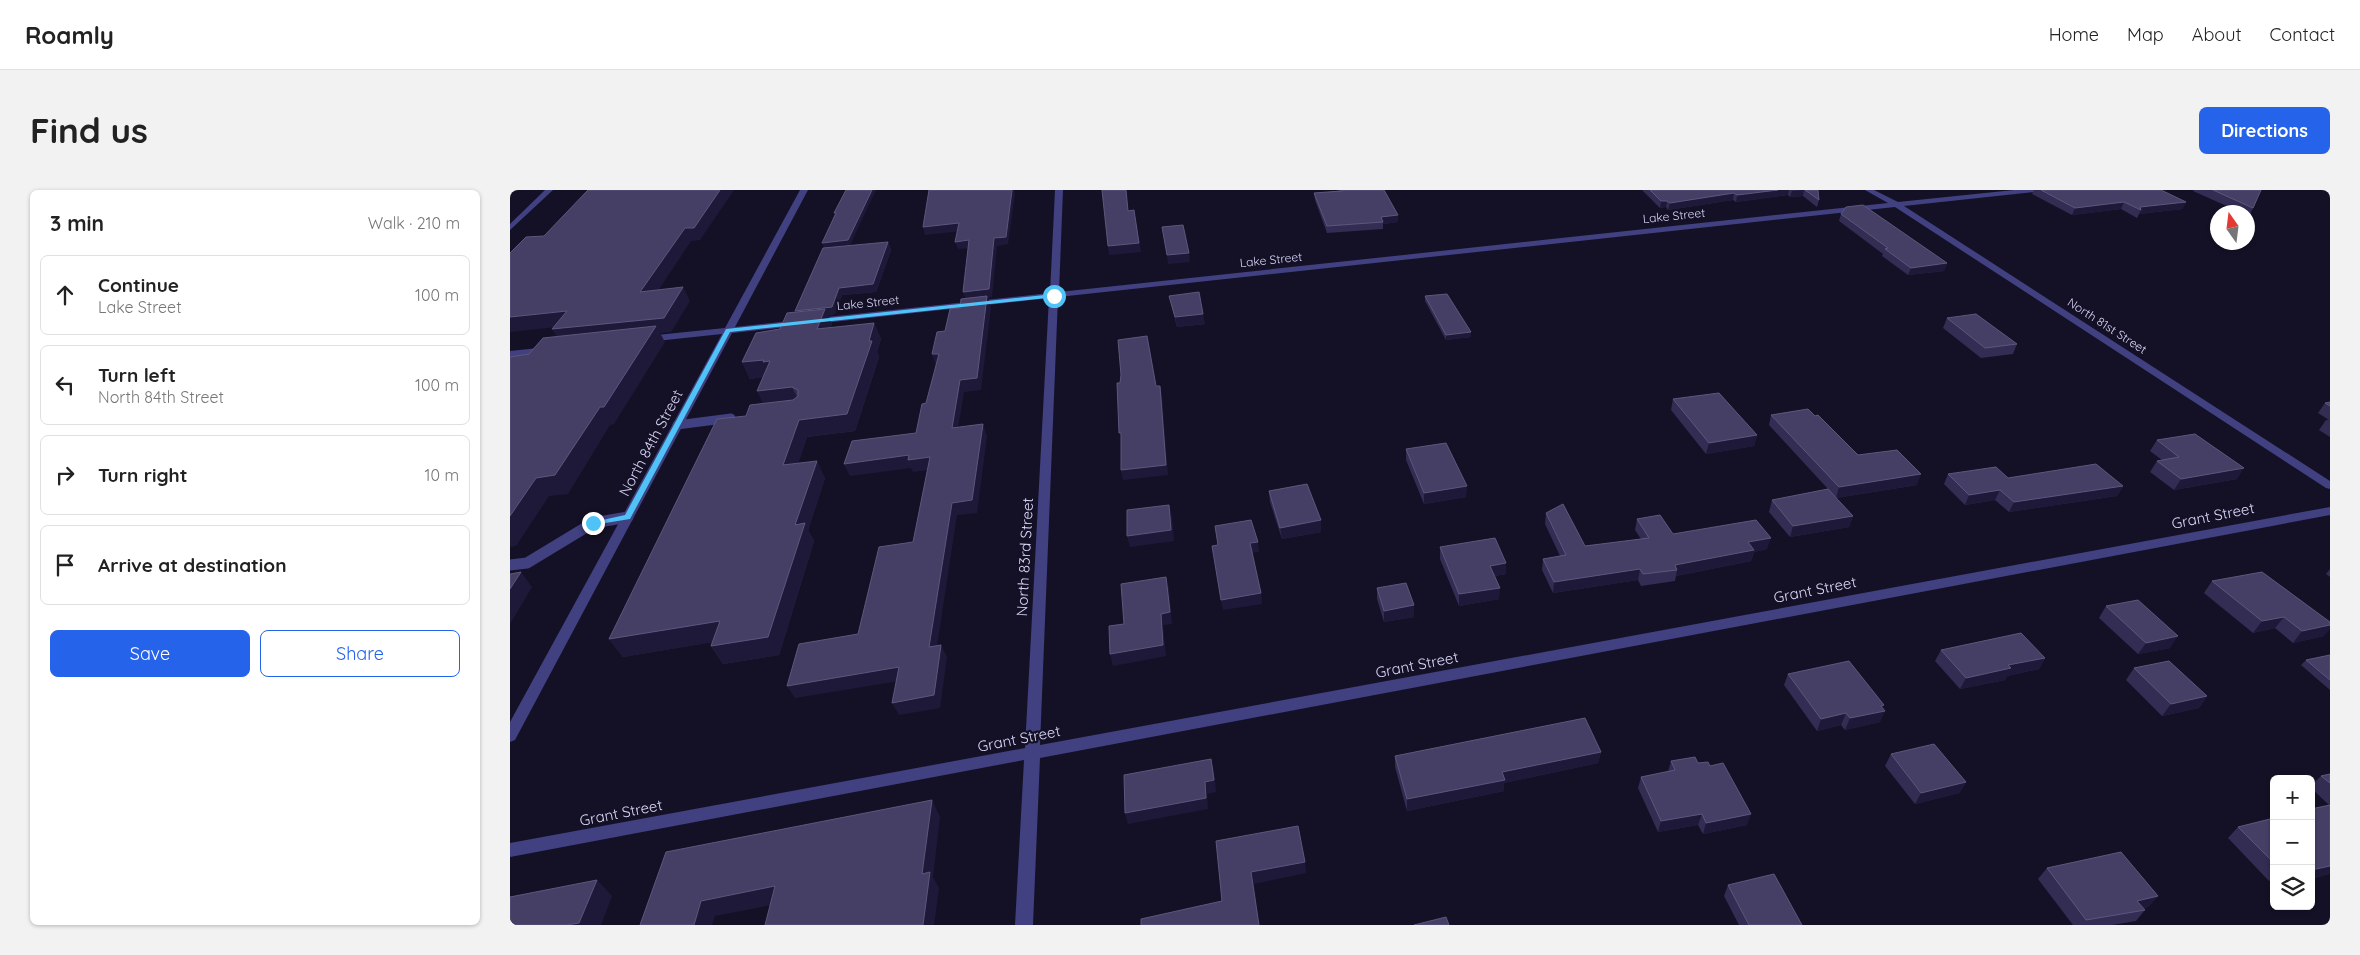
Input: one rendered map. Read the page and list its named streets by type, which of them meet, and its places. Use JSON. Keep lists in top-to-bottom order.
{
  "streets": {
    "street": [
      "Lake Street",
      "North 81st Street",
      "North 84th Street",
      "Grant Street",
      "North 83rd Street"
    ]
  },
  "crossings": [
    ["Lake Street", "North 81st Street"],
    ["Lake Street", "North 84th Street"],
    ["Lake Street", "North 83rd Street"],
    ["Grant Street", "North 83rd Street"]
  ],
  "north": "top",
  "page": {
    "header": "Roamly",
    "nav": [
      "Home",
      "Map",
      "About",
      "Contact"
    ],
    "buttons": [
      "Directions",
      ["Save", "Share"]
    ],
    "title": "Find us",
    "heading": ["3 min", "Walk · 210 m"],
    "list": [
      ["Continue", "Lake Street", "100 m"],
      ["Turn left", "North 84th Street", "100 m"],
      ["Turn right", "10 m"],
      "Arrive at destination"
    ],
    "map_buttons": ["+", "−"]
  }
}
